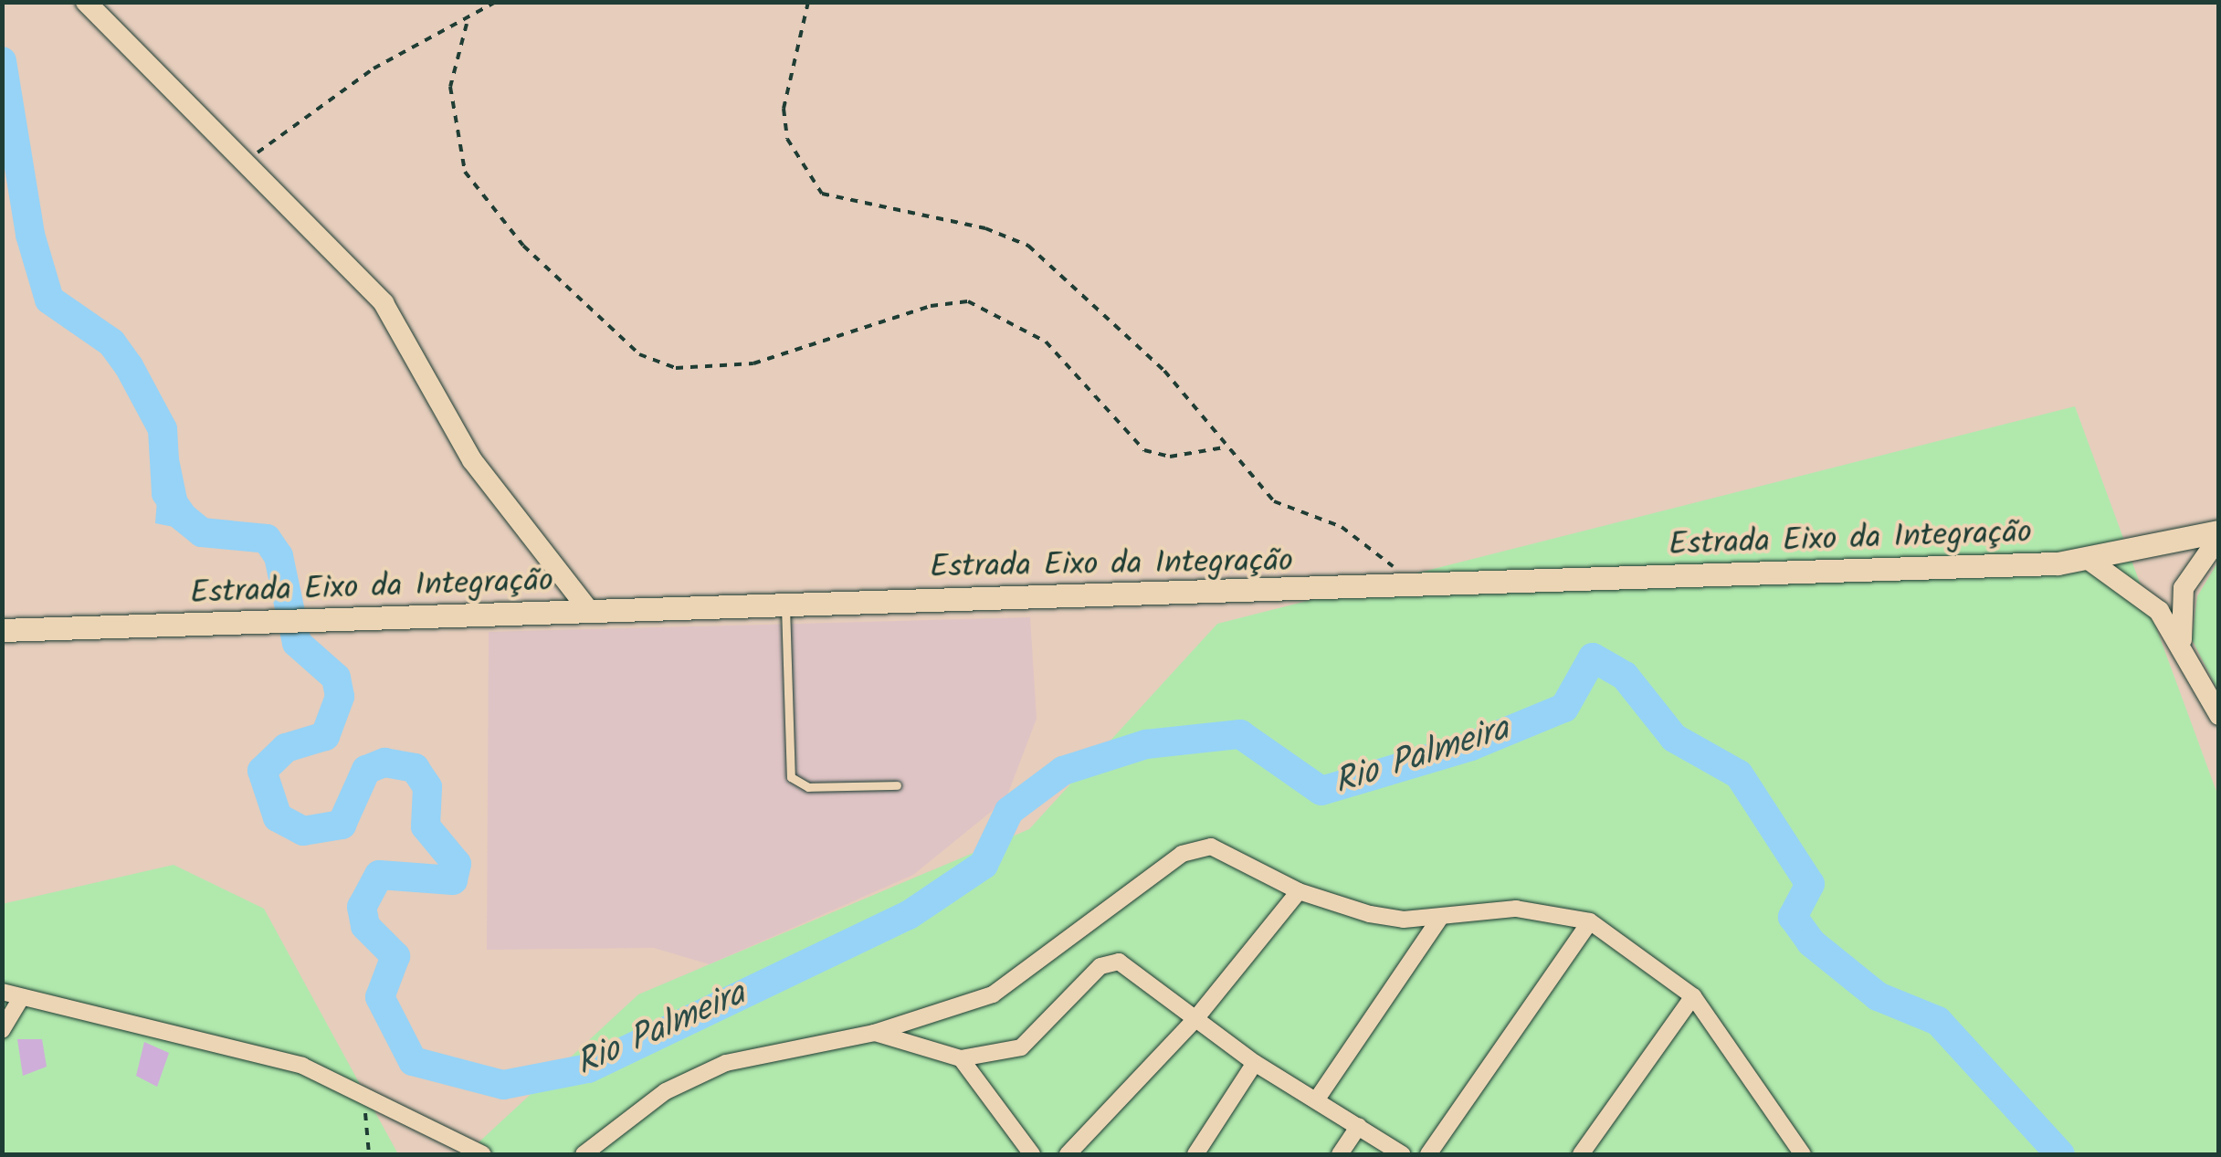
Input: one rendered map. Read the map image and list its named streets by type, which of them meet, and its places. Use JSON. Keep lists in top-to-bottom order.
{
  "streets": {
    "main road": ["Estrada Eixo da Integração"]
  },
  "water": ["Rio Palmeira"]
}
